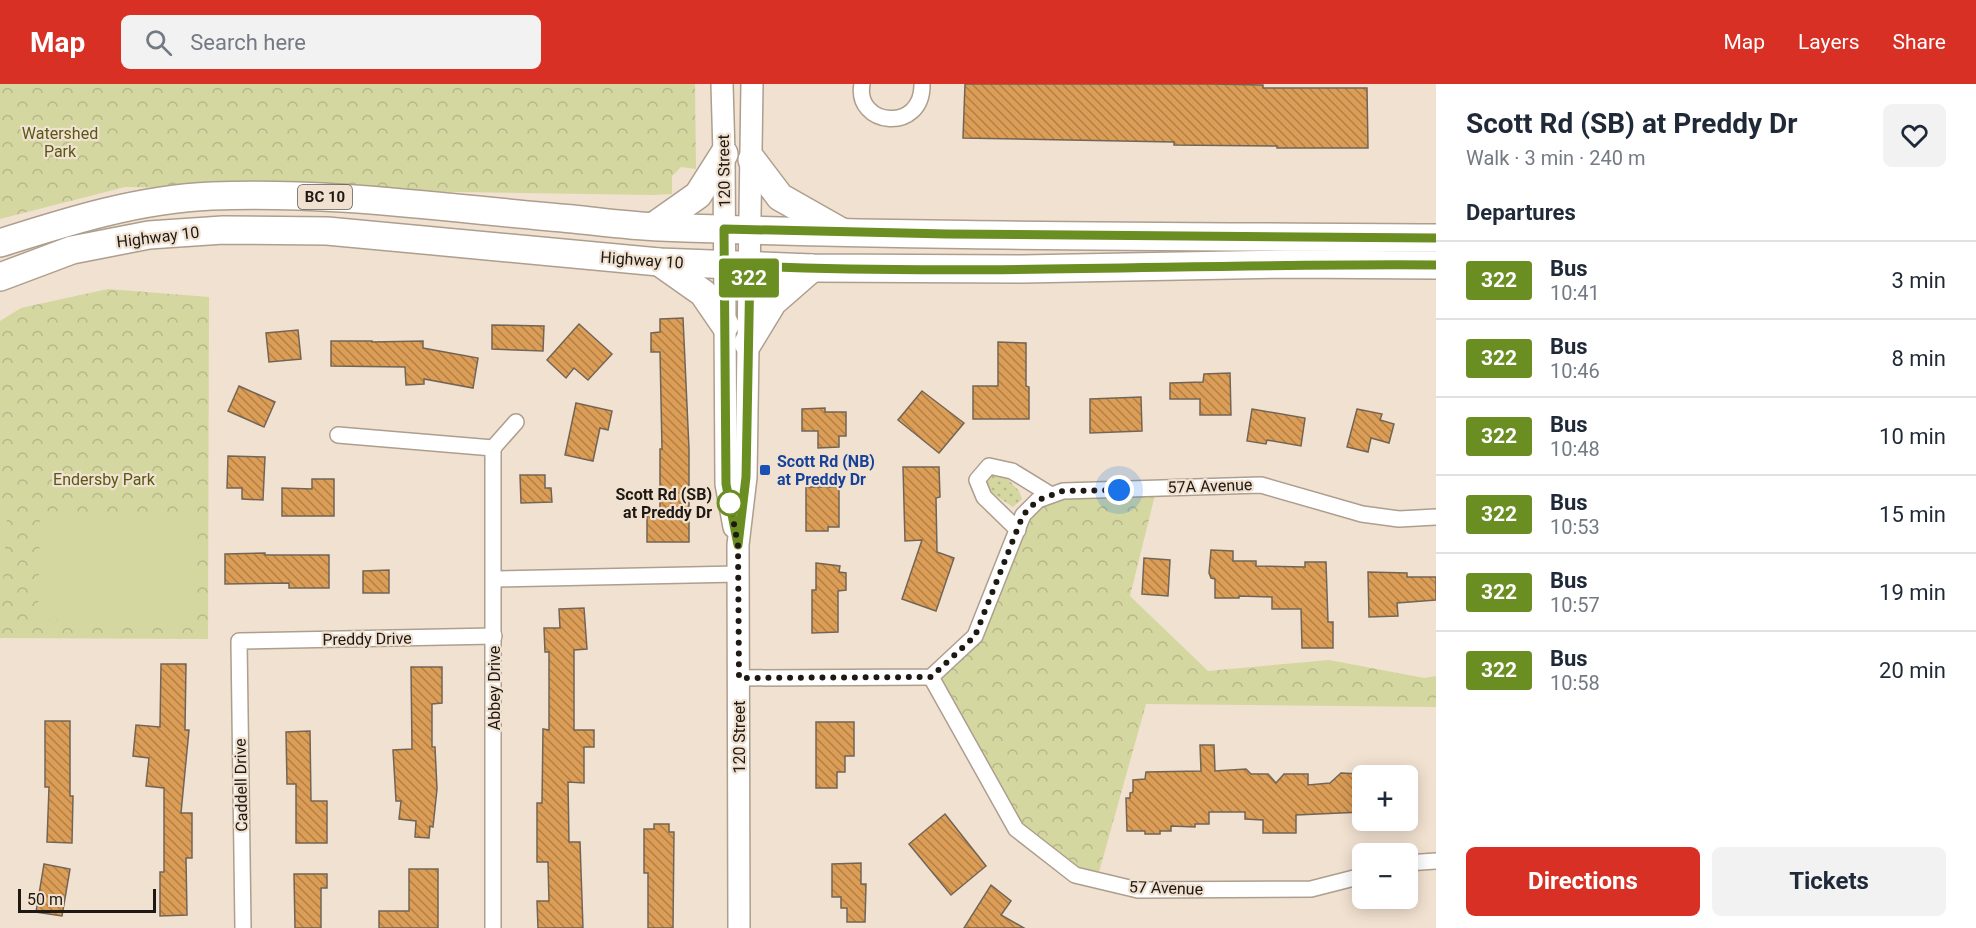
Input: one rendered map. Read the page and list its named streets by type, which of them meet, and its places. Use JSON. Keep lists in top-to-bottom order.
{
  "streets": {
    "highway": ["BC 10", "Highway 10"],
    "street": [
      "120 Street",
      "57A Avenue",
      "Preddy Drive",
      "Abbey Drive",
      "Caddell Drive",
      "57 Avenue"
    ]
  },
  "crossings": [
    ["120 Street", "Highway 10"],
    ["57A Avenue", "57 Avenue"],
    ["Preddy Drive", "Abbey Drive"],
    ["Preddy Drive", "Caddell Drive"]
  ],
  "parks": ["Watershed Park", "Endersby Park"],
  "places": {
    "transit": ["Scott Rd (NB) at Preddy Dr"],
    "other": ["Scott Rd (SB) at Preddy Dr"]
  },
  "lines": ["bus line 322"],
  "scale_bar": "50 m",
  "page": {
    "header": "Map",
    "search": "Search here",
    "nav": ["Map", "Layers", "Share"],
    "on_map": "322",
    "heading": [
      ["Scott Rd (SB) at Preddy Dr", "Walk · 3 min · 240 m"],
      "Departures"
    ],
    "list": [
      {
        "mark": "322",
        "name": "Bus",
        "note": "10:41",
        "value": "3 min"
      },
      {
        "mark": "322",
        "name": "Bus",
        "note": "10:46",
        "value": "8 min"
      },
      {
        "mark": "322",
        "name": "Bus",
        "note": "10:48",
        "value": "10 min"
      },
      {
        "mark": "322",
        "name": "Bus",
        "note": "10:53",
        "value": "15 min"
      },
      {
        "mark": "322",
        "name": "Bus",
        "note": "10:57",
        "value": "19 min"
      },
      {
        "mark": "322",
        "name": "Bus",
        "note": "10:58",
        "value": "20 min"
      }
    ],
    "map_buttons": ["+", "−"],
    "buttons": ["Directions", "Tickets"],
    "scale": "50 m"
  }
}
